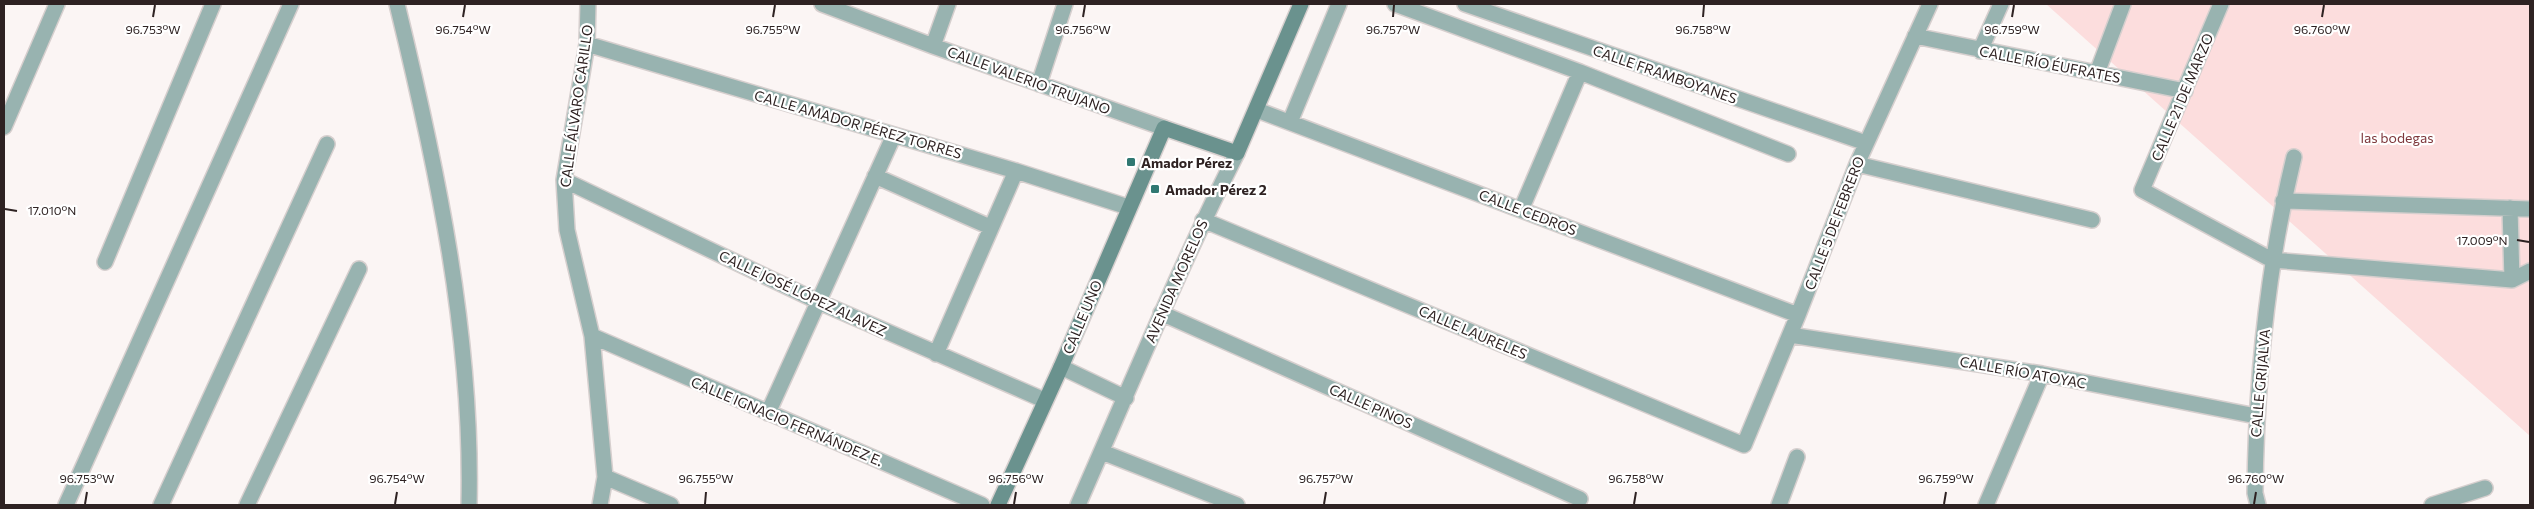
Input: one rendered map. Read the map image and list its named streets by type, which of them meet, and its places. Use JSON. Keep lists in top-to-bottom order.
{
  "streets": {
    "street": [
      "CALLE RÍO ÉUFRATES",
      "CALLE FRAMBOYANES",
      "CALLE VALERIO TRUJANO",
      "CALLE 21 DE MARZO",
      "CALLE ÁLVARO CARILLO",
      "CALLE AMADOR PÉREZ TORRES",
      "CALLE CEDROS",
      "CALLE 5 DE FEBRERO",
      "AVENIDA MORELOS",
      "CALLE JOSÉ LÓPEZ ALAVEZ",
      "CALLE UNO",
      "CALLE LAURELES",
      "CALLE RÍO ATOYAC",
      "CALLE GRIJALVA",
      "CALLE PINOS",
      "CALLE IGNACIO FERNÁNDEZ E."
    ]
  },
  "crossings": [
    ["CALLE RÍO ÉUFRATES", "CALLE 21 DE MARZO"],
    ["CALLE RÍO ÉUFRATES", "CALLE 5 DE FEBRERO"],
    ["CALLE FRAMBOYANES", "CALLE 5 DE FEBRERO"],
    ["CALLE VALERIO TRUJANO", "AVENIDA MORELOS"],
    ["CALLE VALERIO TRUJANO", "CALLE UNO"],
    ["CALLE 21 DE MARZO", "CALLE GRIJALVA"],
    ["CALLE ÁLVARO CARILLO", "CALLE AMADOR PÉREZ TORRES"],
    ["CALLE ÁLVARO CARILLO", "CALLE JOSÉ LÓPEZ ALAVEZ"],
    ["CALLE ÁLVARO CARILLO", "CALLE IGNACIO FERNÁNDEZ E."],
    ["CALLE AMADOR PÉREZ TORRES", "CALLE UNO"],
    ["CALLE CEDROS", "CALLE 5 DE FEBRERO"],
    ["CALLE CEDROS", "AVENIDA MORELOS"],
    ["CALLE 5 DE FEBRERO", "CALLE LAURELES"],
    ["CALLE 5 DE FEBRERO", "CALLE RÍO ATOYAC"],
    ["AVENIDA MORELOS", "CALLE LAURELES"],
    ["AVENIDA MORELOS", "CALLE PINOS"],
    ["CALLE JOSÉ LÓPEZ ALAVEZ", "CALLE UNO"],
    ["CALLE RÍO ATOYAC", "CALLE GRIJALVA"]
  ],
  "parks": ["las bodegas"],
  "places": {
    "transit": ["Amador Pérez", "Amador Pérez 2"]
  },
  "coordinates": [
    "96.753°W",
    "96.754°W",
    "96.755°W",
    "96.756°W",
    "96.757°W",
    "96.758°W",
    "96.759°W",
    "96.760°W",
    "17.010°N",
    "17.009°N"
  ]
}
